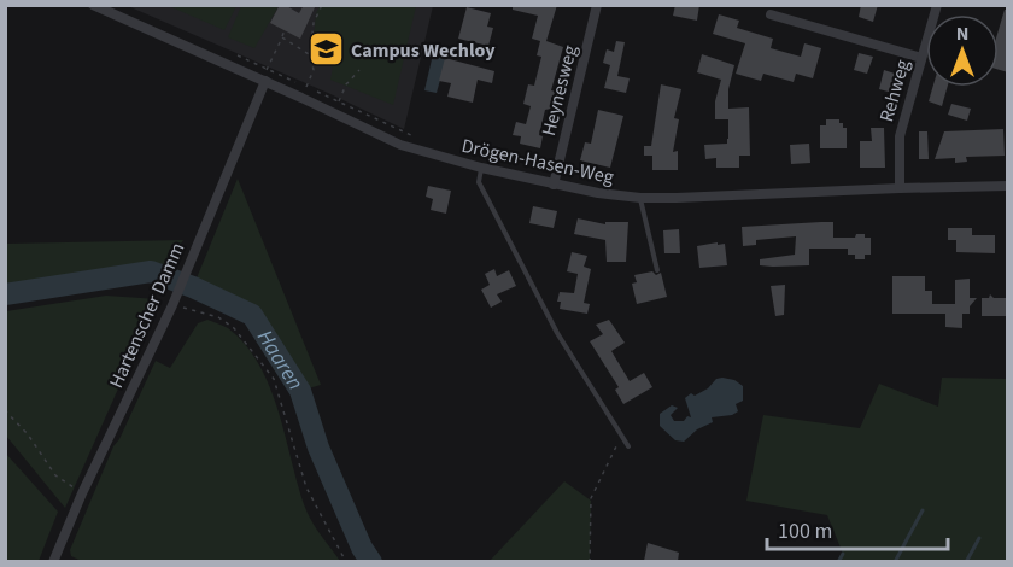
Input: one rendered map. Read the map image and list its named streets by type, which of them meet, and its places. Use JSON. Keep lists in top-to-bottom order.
{
  "streets": {
    "street": [
      "Heynesweg",
      "Rehweg",
      "Drögen-Hasen-Weg",
      "Hartenscher Damm"
    ]
  },
  "crossings": [
    ["Heynesweg", "Drögen-Hasen-Weg"],
    ["Rehweg", "Drögen-Hasen-Weg"],
    ["Drögen-Hasen-Weg", "Hartenscher Damm"]
  ],
  "water": ["Haaren"],
  "places": {
    "school or university": ["Campus Wechloy"]
  },
  "scale_bar": "100 m",
  "north": "top"
}
